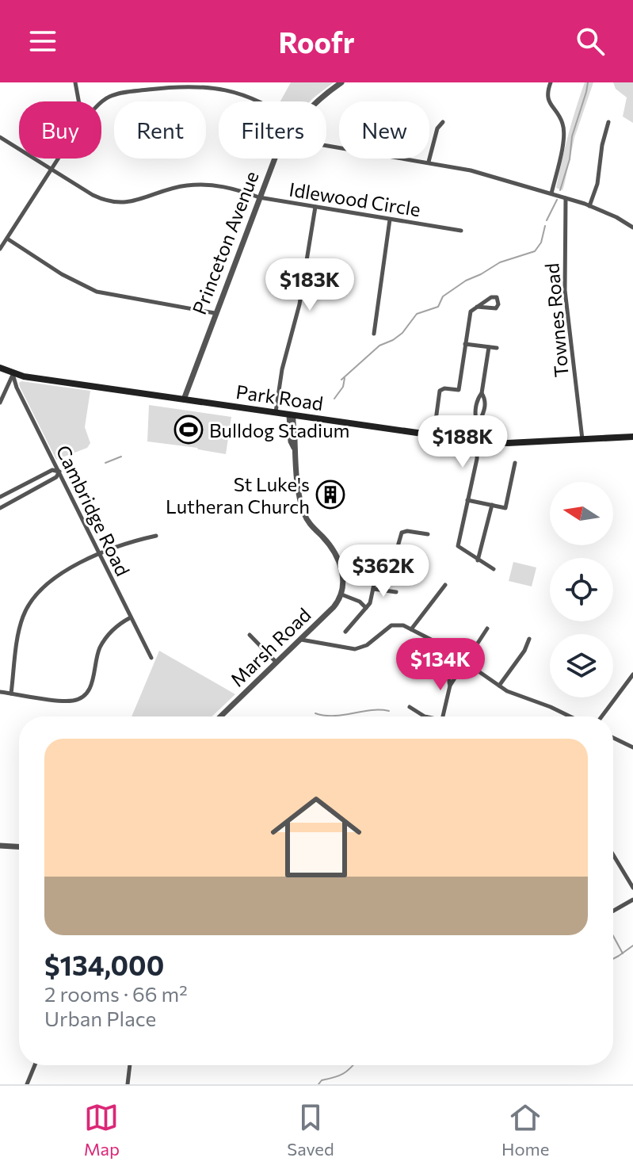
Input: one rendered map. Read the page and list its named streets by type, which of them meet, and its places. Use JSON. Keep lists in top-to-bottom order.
{
  "streets": {
    "main road": ["Park Road"],
    "street": [
      "Idlewood Circle",
      "Princeton Avenue",
      "Townes Road",
      "Cambridge Road",
      "Marsh Road"
    ]
  },
  "crossings": [
    ["Idlewood Circle", "Princeton Avenue"],
    ["Princeton Avenue", "Park Road"],
    ["Townes Road", "Park Road"],
    ["Park Road", "Cambridge Road"]
  ],
  "places": {
    "sports": ["Bulldog Stadium"],
    "building": ["St Luke's Lutheran Church"]
  },
  "north": "left",
  "page": {
    "header": "Roofr",
    "chip": [
      "Buy",
      "Rent",
      "Filters",
      "New"
    ],
    "price": [
      "$183K",
      "$188K",
      "$362K",
      "$134K"
    ],
    "list": [
      {
        "name": "$134,000",
        "note": "2 rooms · 66 m² · Urban Place"
      }
    ],
    "tabs": ["Map", "Saved", "Home"]
  }
}
